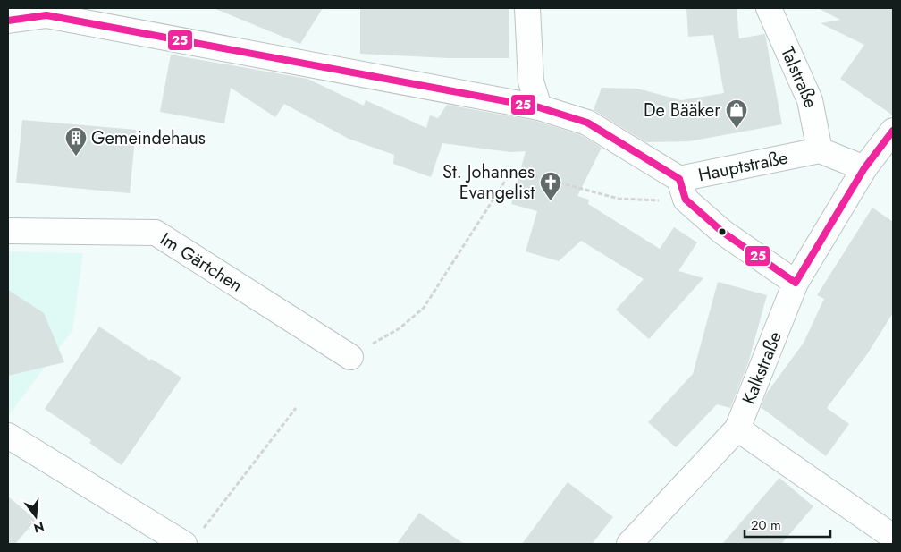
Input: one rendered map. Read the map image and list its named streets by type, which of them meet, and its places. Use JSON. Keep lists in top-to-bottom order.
{
  "streets": {
    "street": [
      "Talstraße",
      "Hauptstraße",
      "Im Gärtchen",
      "Kalkstraße"
    ]
  },
  "crossings": [
    ["Talstraße", "Hauptstraße"]
  ],
  "places": {
    "shop": ["De Bääker"],
    "building": ["Gemeindehaus"],
    "church": ["St. Johannes Evangelist"]
  },
  "lines": ["transit line 25"],
  "scale_bar": "20 m",
  "north": "bottom"
}
